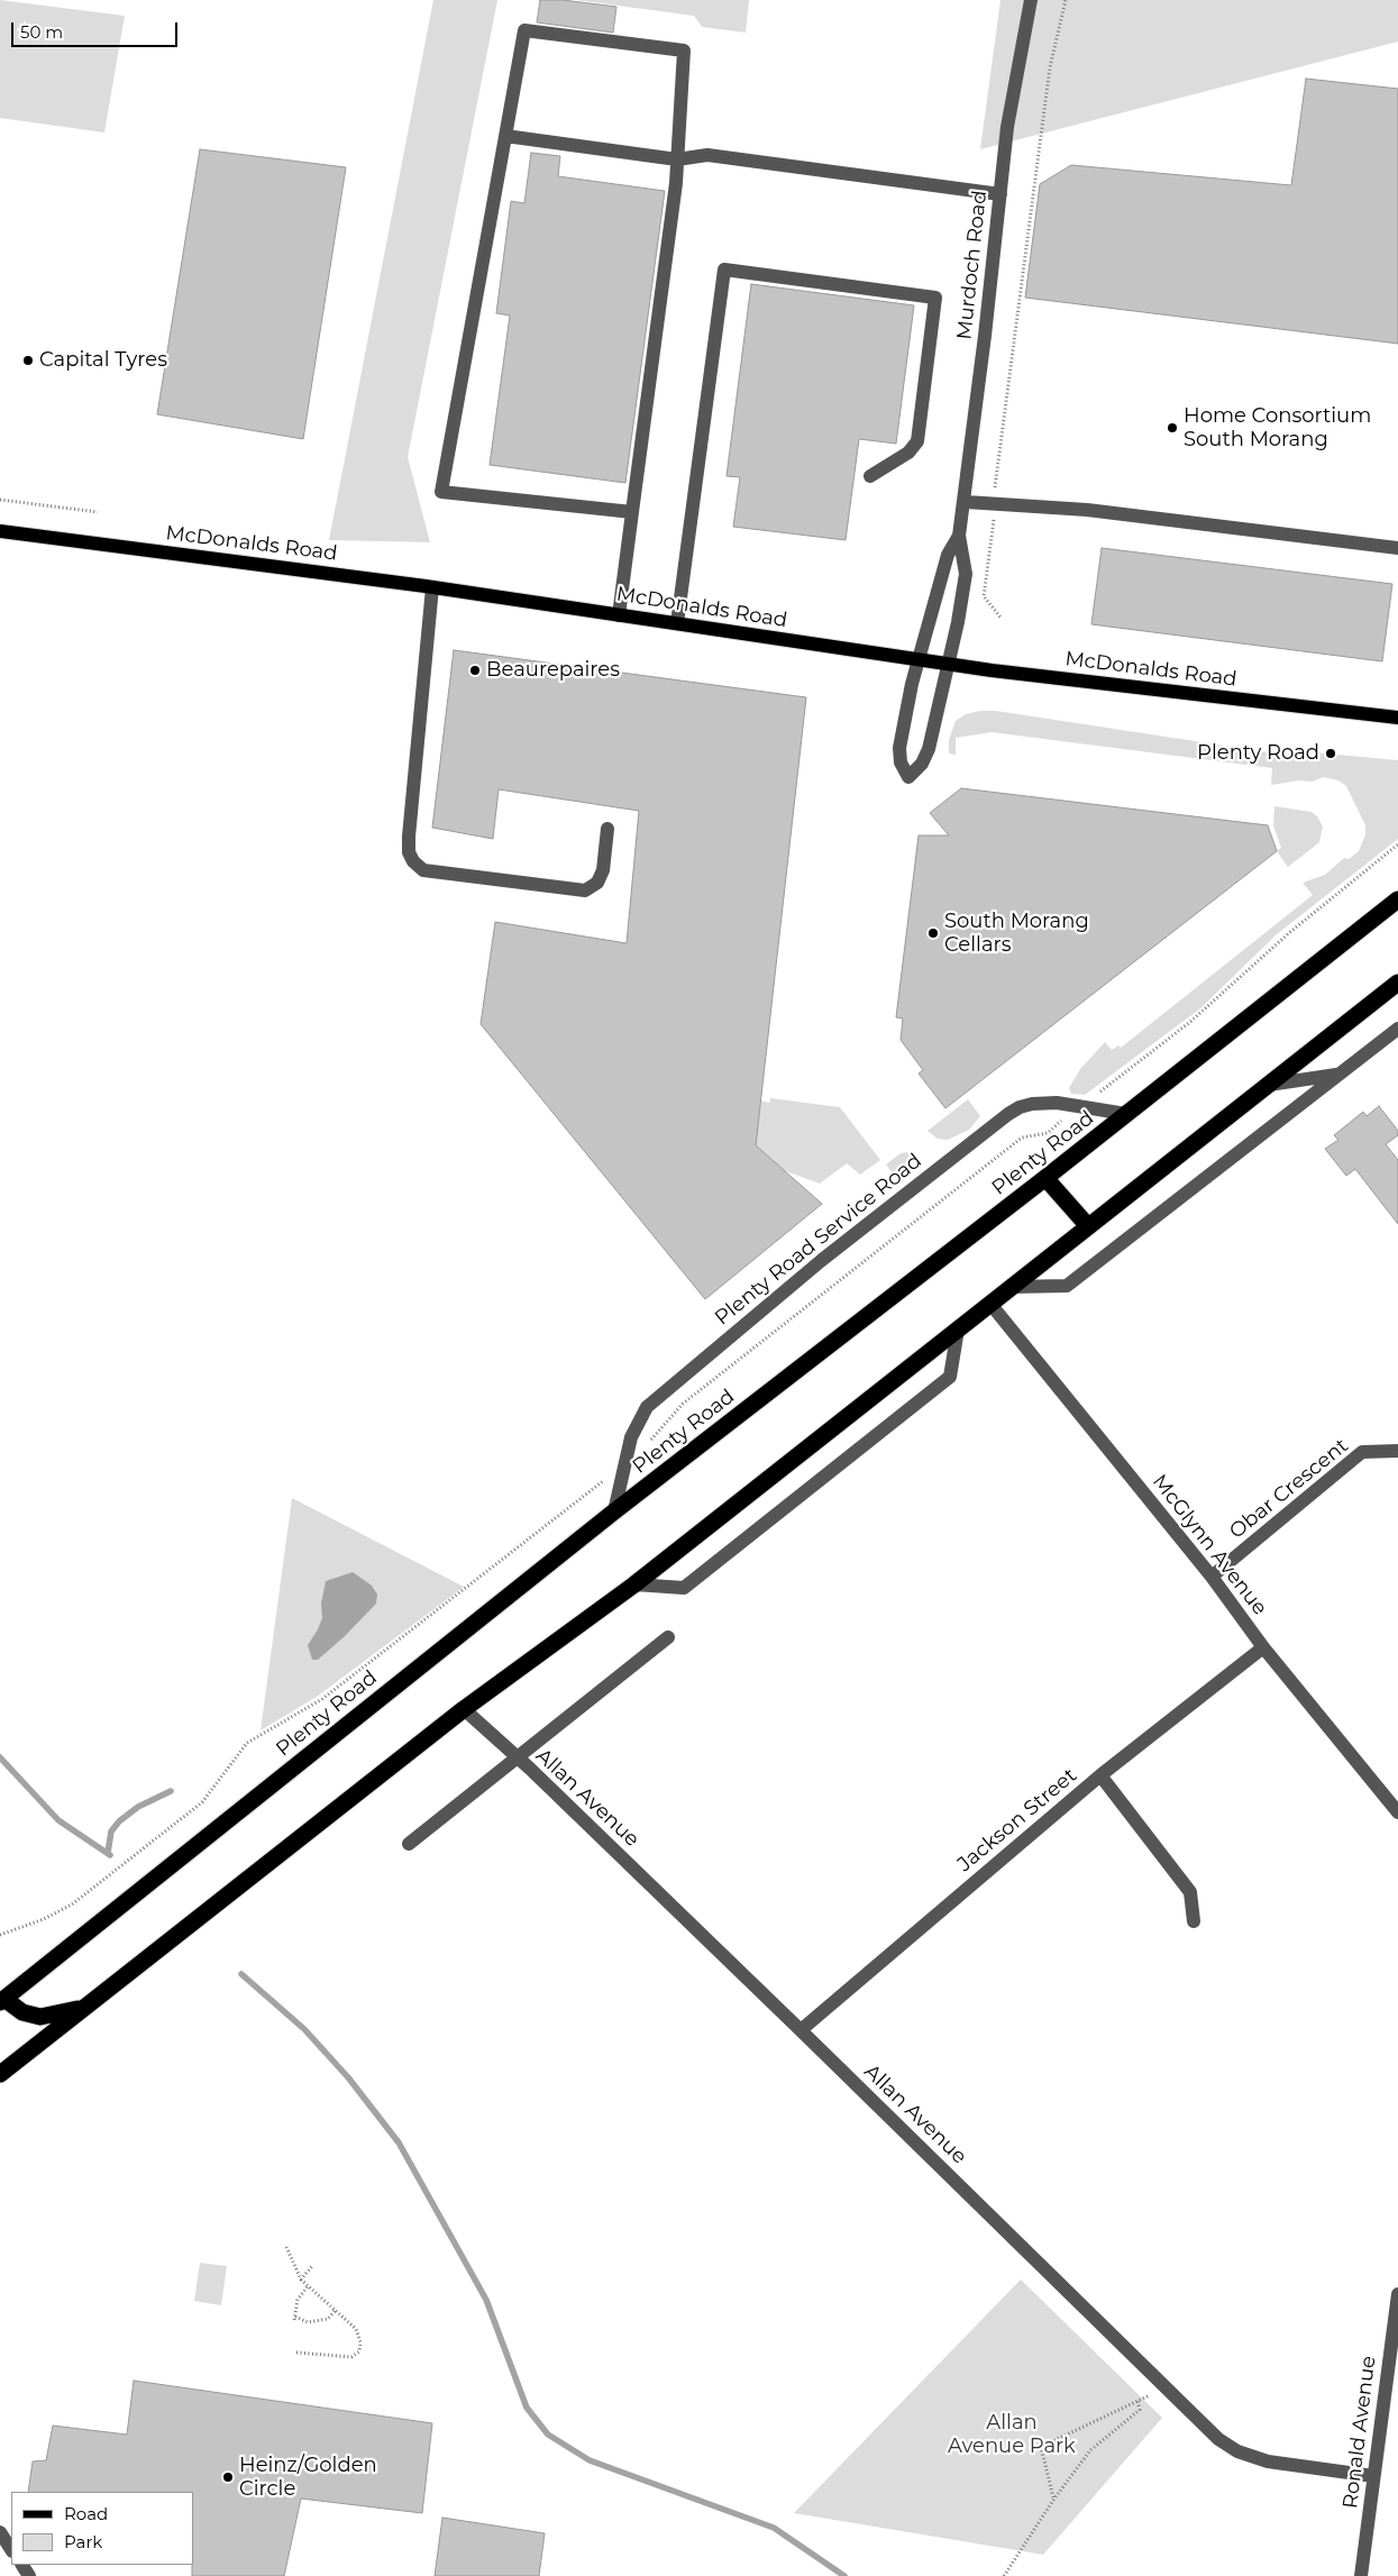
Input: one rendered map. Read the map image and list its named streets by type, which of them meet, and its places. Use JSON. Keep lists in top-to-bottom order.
{
  "streets": {
    "highway": ["Plenty Road"],
    "main road": ["McDonalds Road"],
    "street": [
      "Murdoch Road",
      "Plenty Road Service Road",
      "Obar Crescent",
      "McGlynn Avenue",
      "Allan Avenue",
      "Jackson Street",
      "Ronald Avenue"
    ]
  },
  "crossings": [
    ["Murdoch Road", "McDonalds Road"],
    ["Plenty Road", "Plenty Road Service Road"],
    ["Obar Crescent", "McGlynn Avenue"],
    ["McGlynn Avenue", "Jackson Street"],
    ["Allan Avenue", "Jackson Street"],
    ["Allan Avenue", "Ronald Avenue"]
  ],
  "parks": ["Allan Avenue Park"],
  "places": [
    "Capital Tyres",
    "Home Consortium South Morang",
    "Beaurepaires",
    "Plenty Road",
    "South Morang Cellars",
    "Heinz/Golden Circle"
  ],
  "legend": ["Road", "Park"],
  "scale_bar": "50 m"
}
